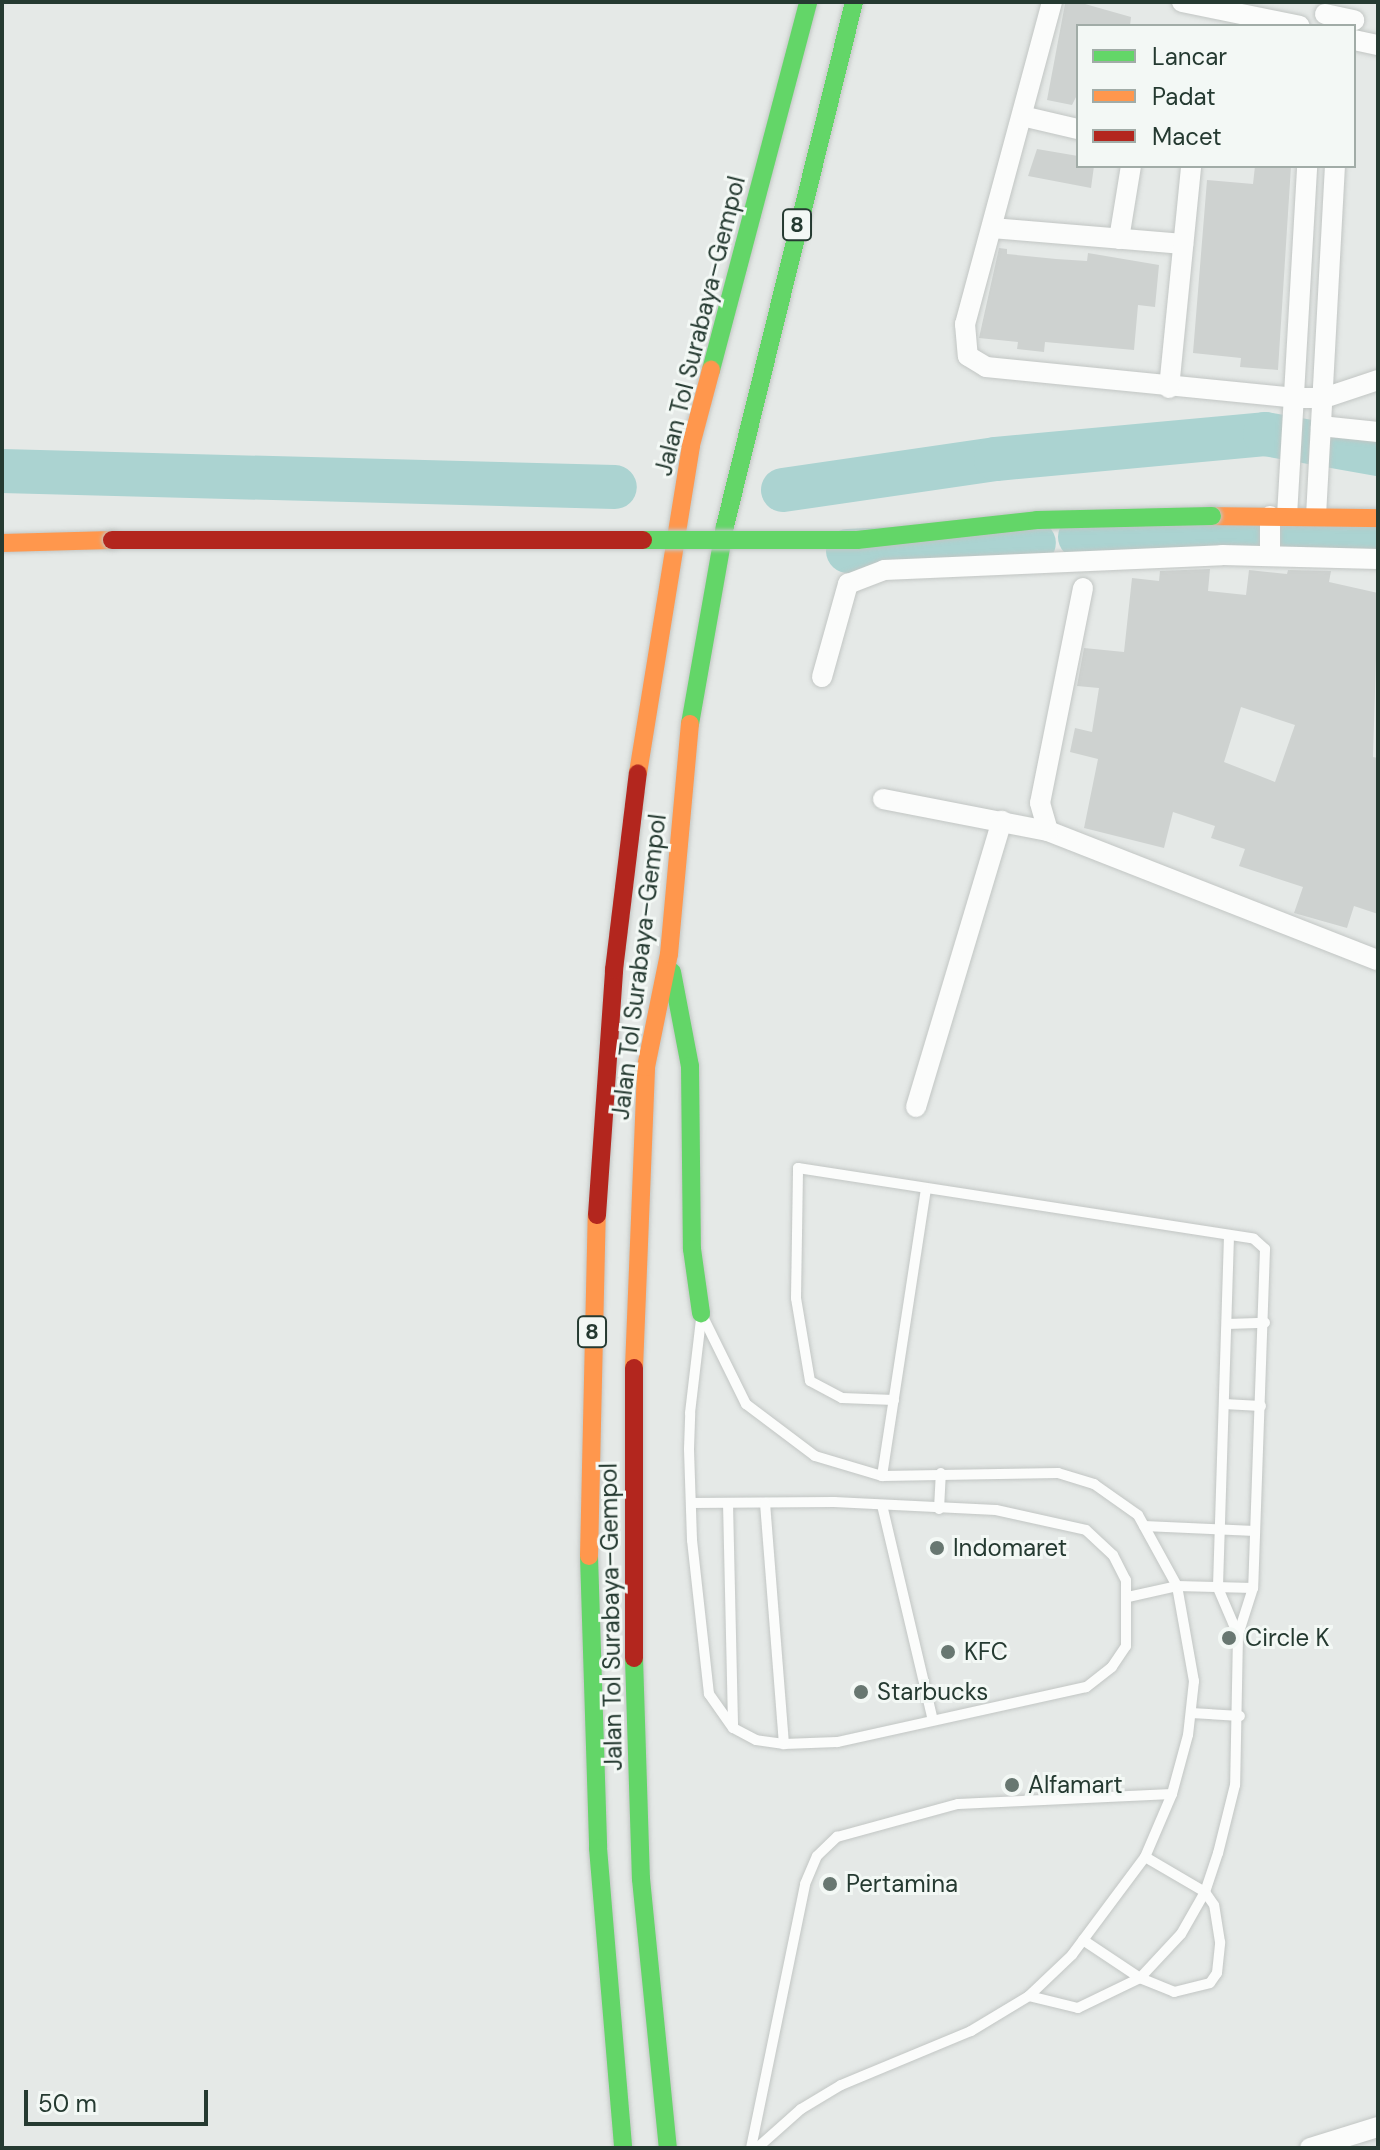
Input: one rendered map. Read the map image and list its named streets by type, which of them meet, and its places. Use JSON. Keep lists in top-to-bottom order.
{
  "streets": {
    "main road": ["8", "Jalan Tol Surabaya–Gempol"]
  },
  "places": [
    "Indomaret",
    "Circle K",
    "KFC",
    "Starbucks",
    "Alfamart",
    "Pertamina"
  ],
  "legend": ["Lancar", "Padat", "Macet"],
  "scale_bar": "50 m"
}
